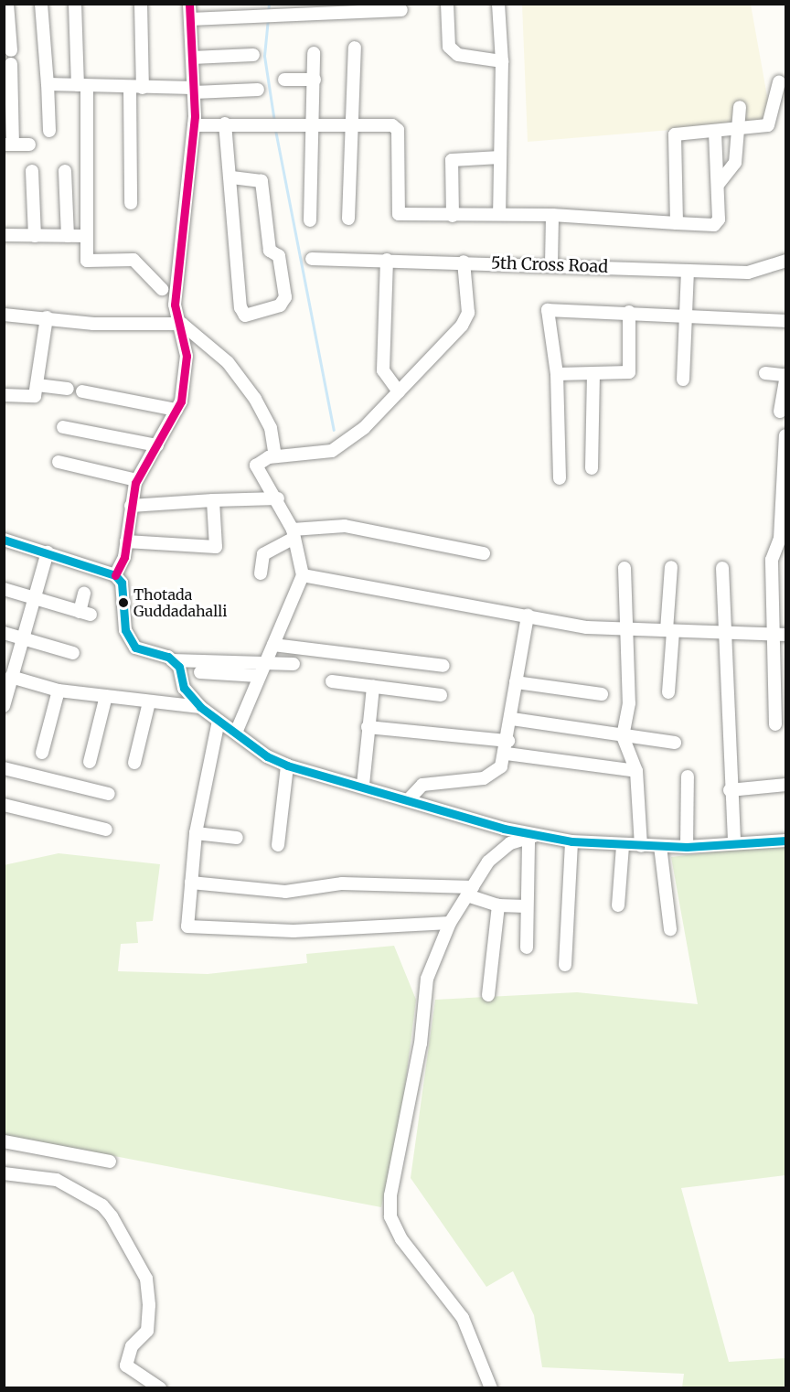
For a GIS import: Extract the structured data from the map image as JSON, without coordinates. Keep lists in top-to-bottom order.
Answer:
{
  "streets": {
    "street": ["5th Cross Road"]
  },
  "places": ["Thotada Guddadahalli"]
}
